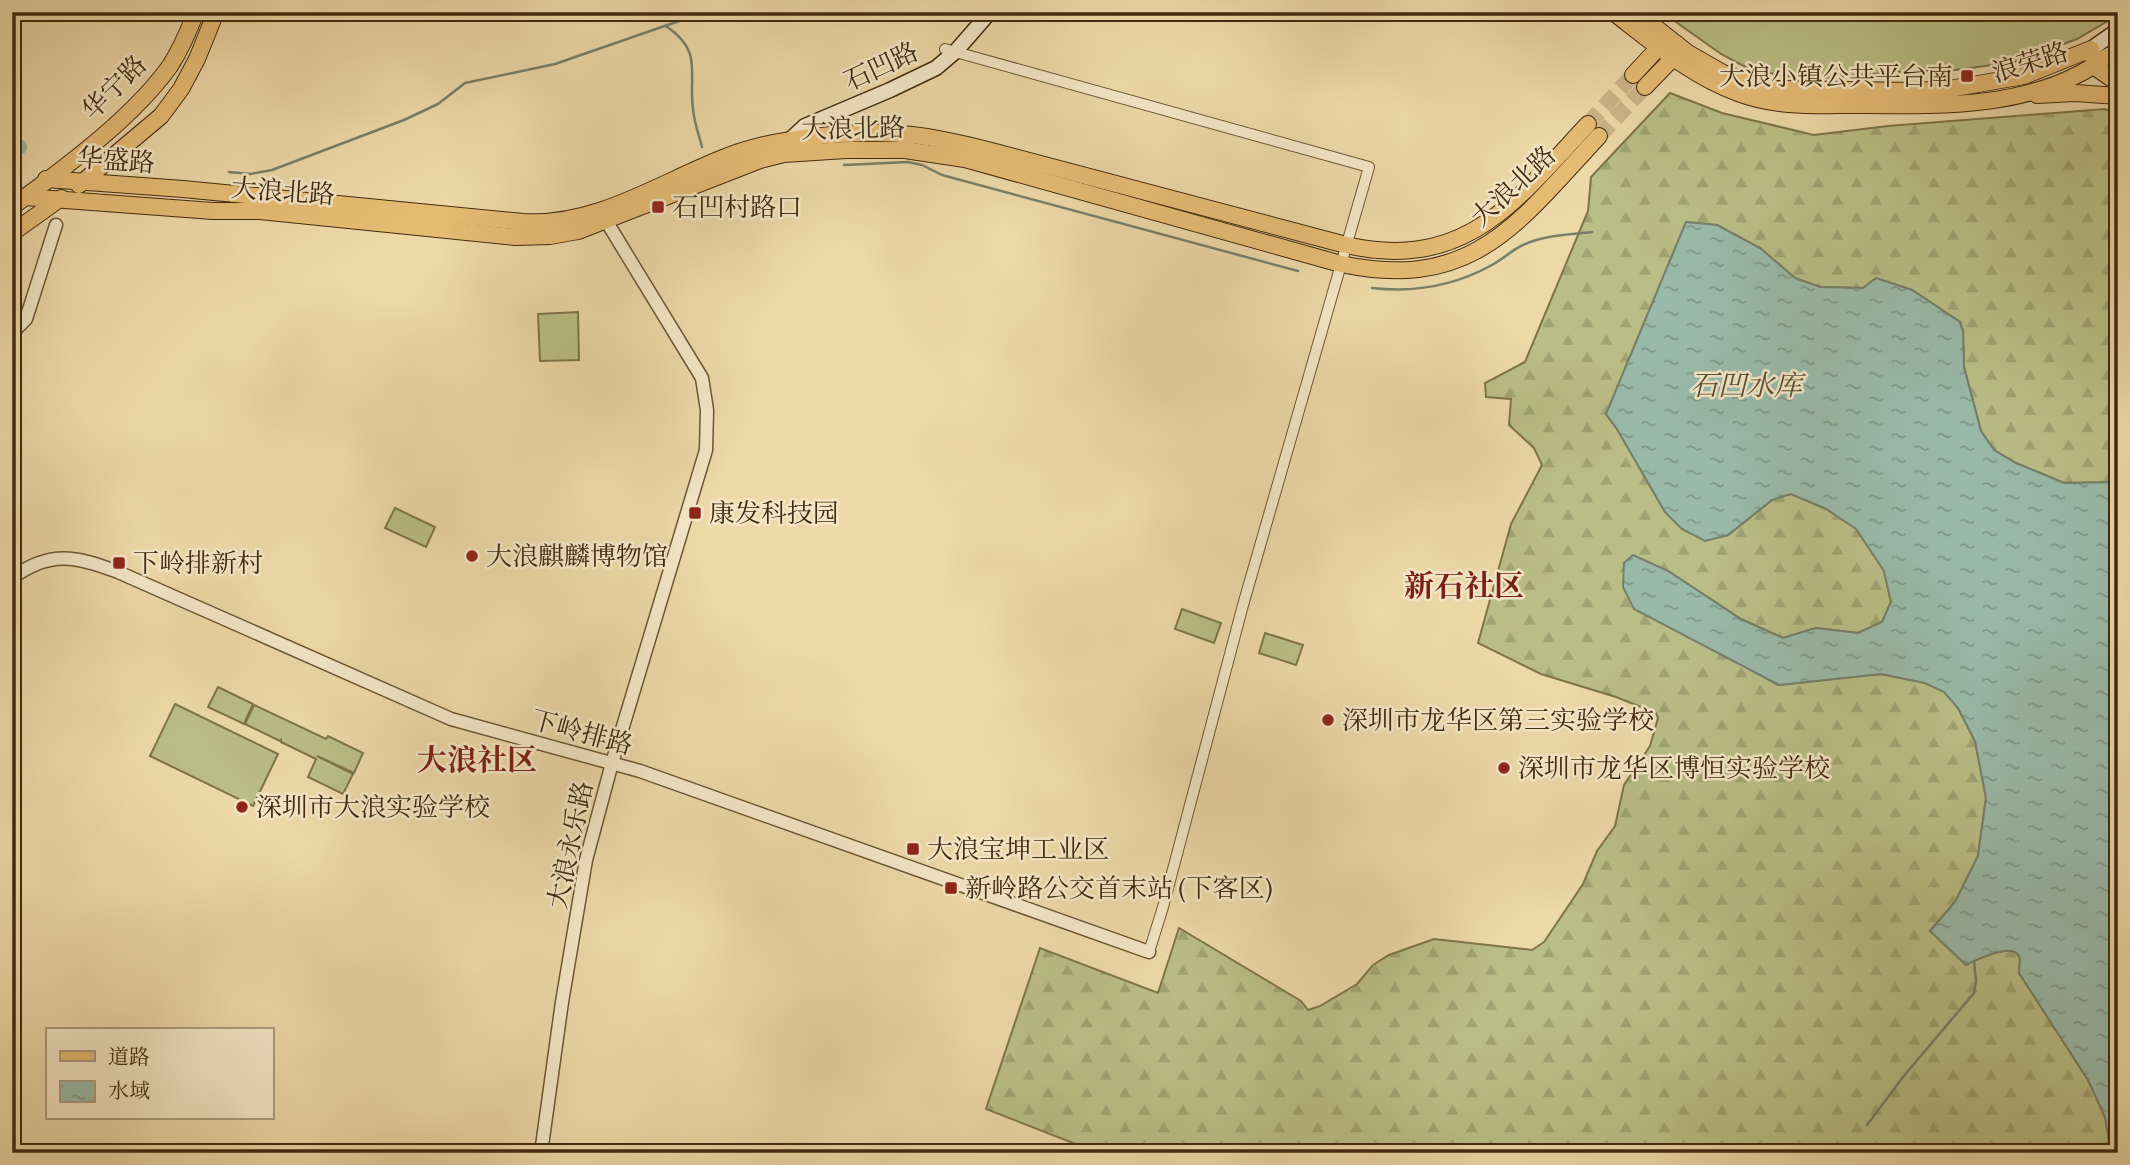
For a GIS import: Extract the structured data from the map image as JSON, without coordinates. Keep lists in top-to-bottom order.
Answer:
{
  "streets": {
    "main road": [
      "浪荣路",
      "石凹路",
      "华宁路",
      "大浪北路",
      "华盛路"
    ],
    "street": ["下岭排路", "大浪永乐路"]
  },
  "crossings": [
    ["石凹路", "大浪北路"],
    ["华宁路", "华盛路"],
    ["大浪北路", "华盛路"],
    ["大浪北路", "大浪永乐路"],
    ["下岭排路", "大浪永乐路"]
  ],
  "districts": ["新石社区", "大浪社区"],
  "water": ["石凹水库"],
  "places": {
    "transit": [
      "大浪小镇公共平台南",
      "石凹村路口",
      "康发科技园",
      "下岭排新村",
      "大浪宝坤工业区",
      "新岭路公交首末站 (下客区)"
    ],
    "other": [
      "大浪麒麟博物馆",
      "深圳市龙华区第三实验学校",
      "深圳市龙华区博恒实验学校",
      "深圳市大浪实验学校"
    ]
  },
  "legend": ["道路", "水域"]
}
